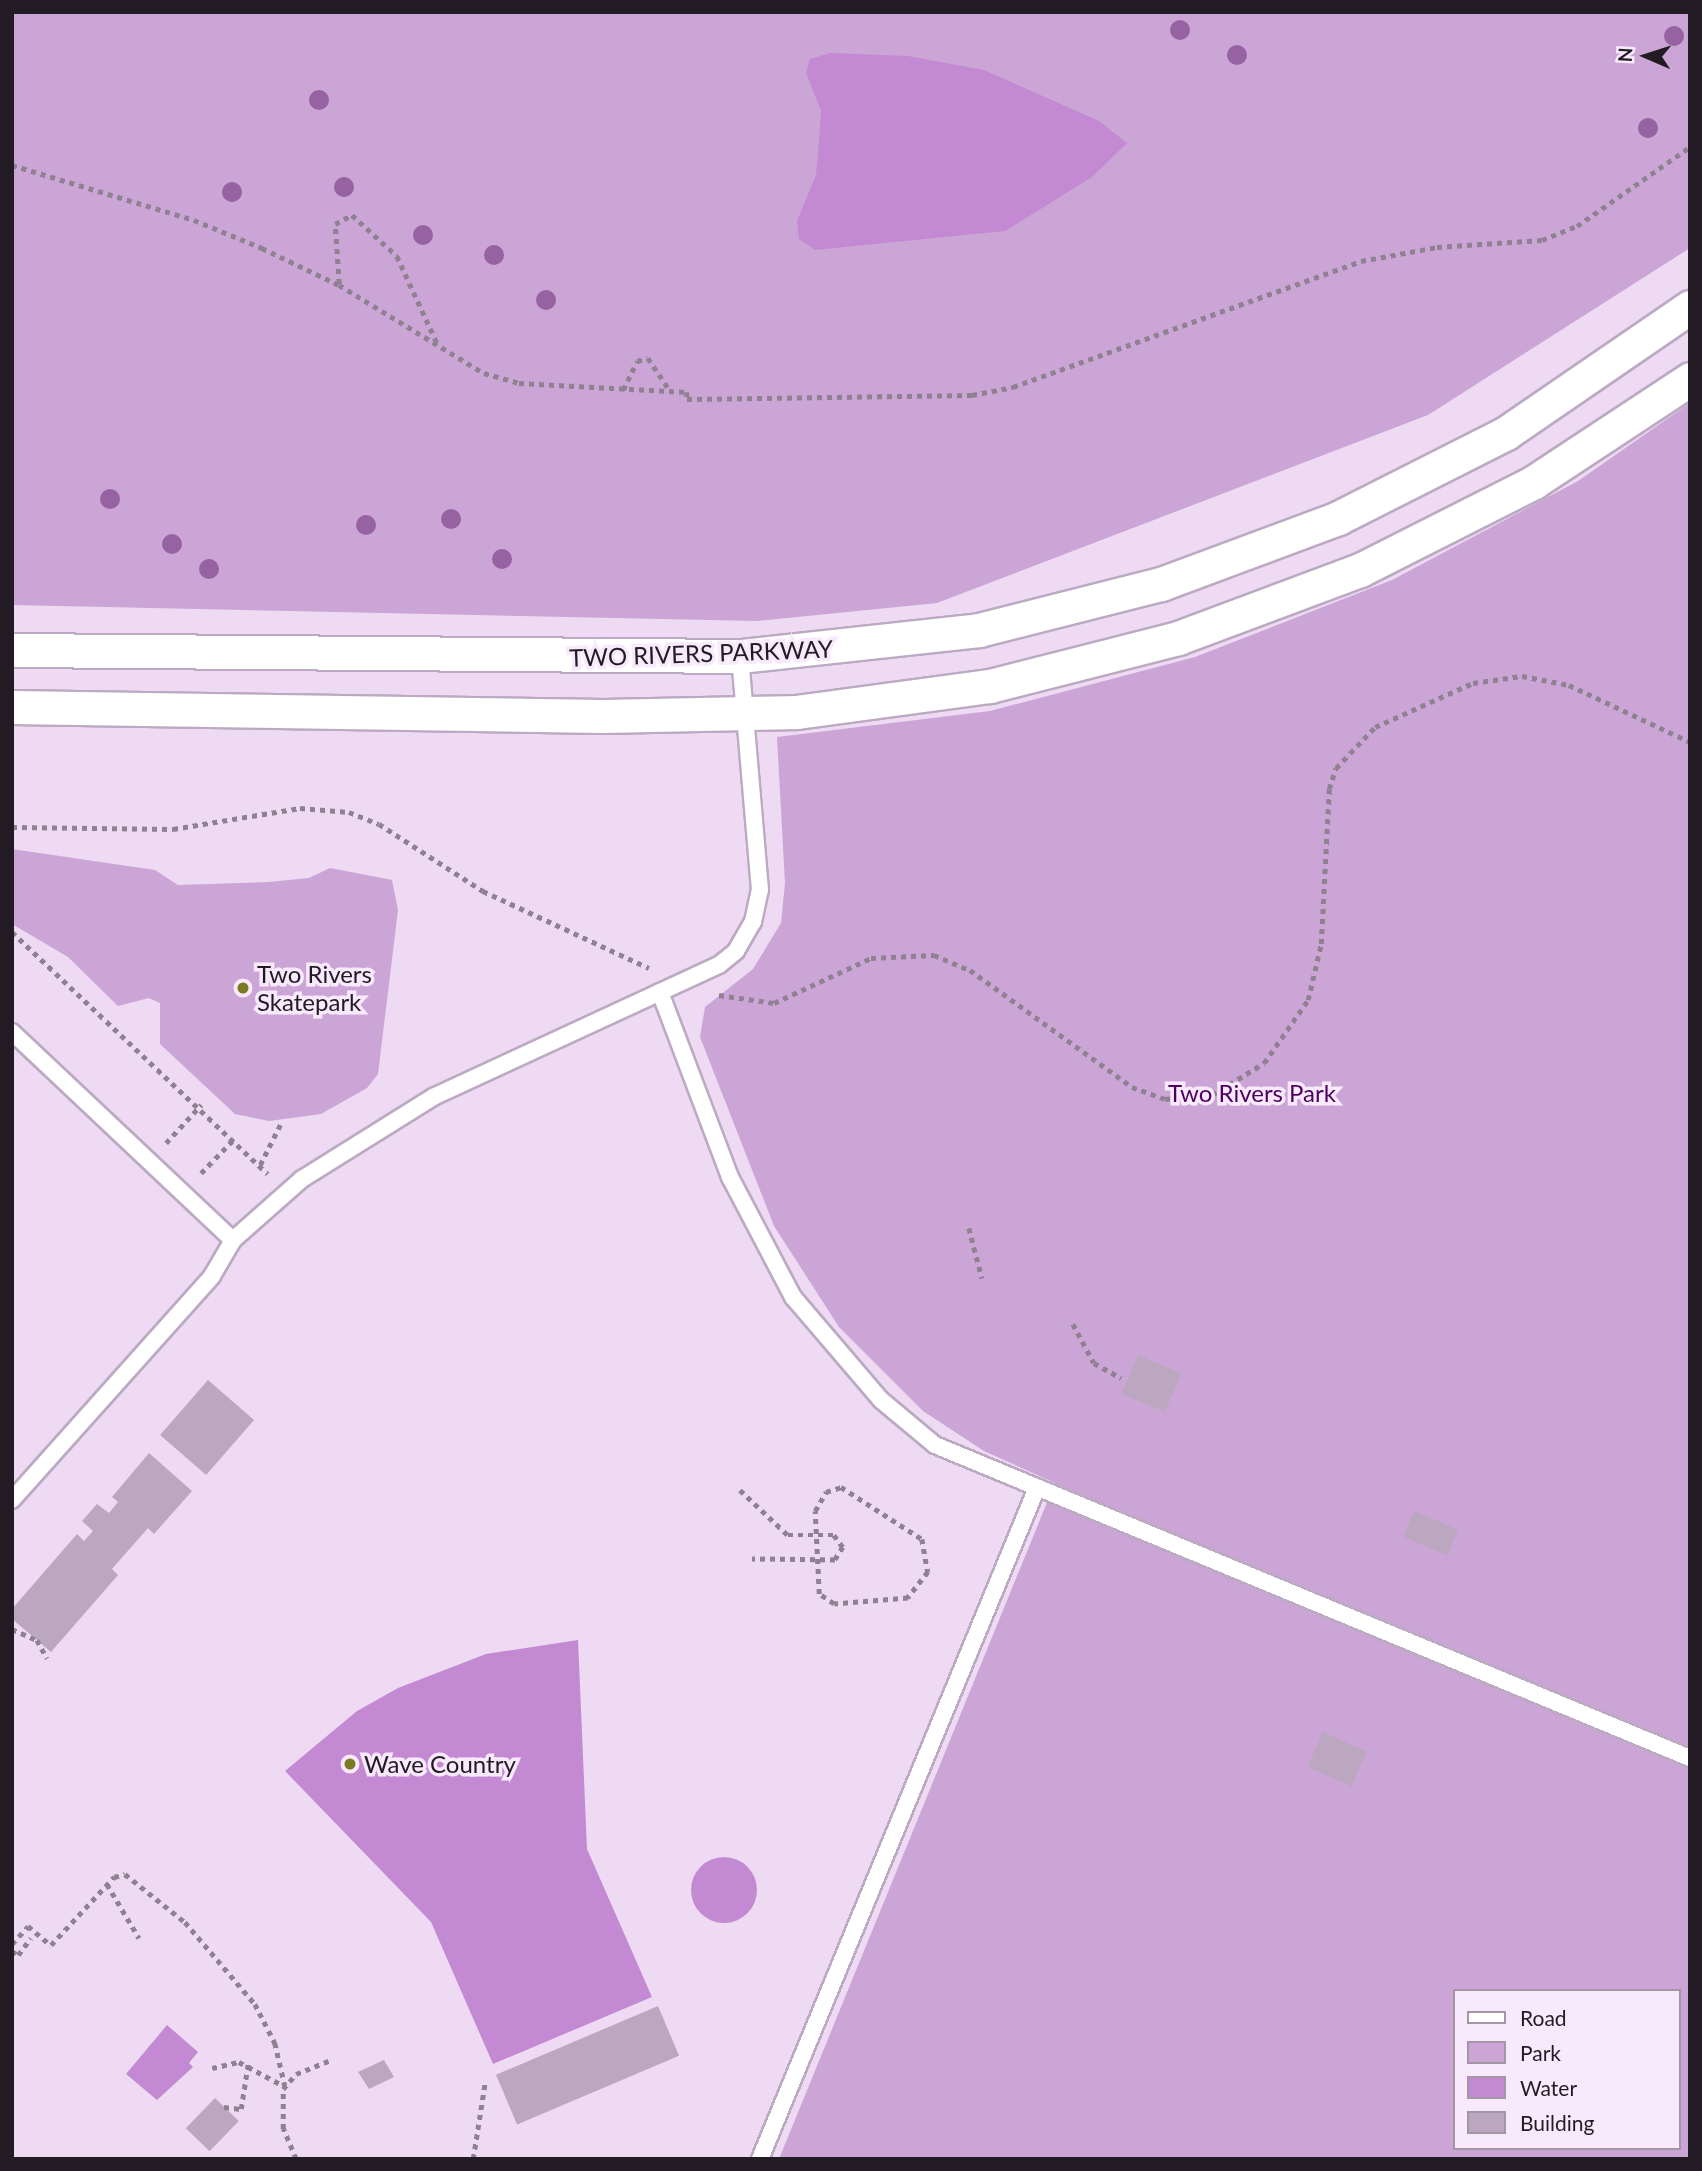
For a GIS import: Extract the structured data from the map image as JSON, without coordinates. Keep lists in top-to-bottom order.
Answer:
{
  "streets": {
    "street": ["TWO RIVERS PARKWAY"]
  },
  "parks": ["Two Rivers Park"],
  "places": ["Two Rivers Skatepark", "Wave Country"],
  "legend": [
    "Road",
    "Park",
    "Water",
    "Building"
  ],
  "north": "left"
}
